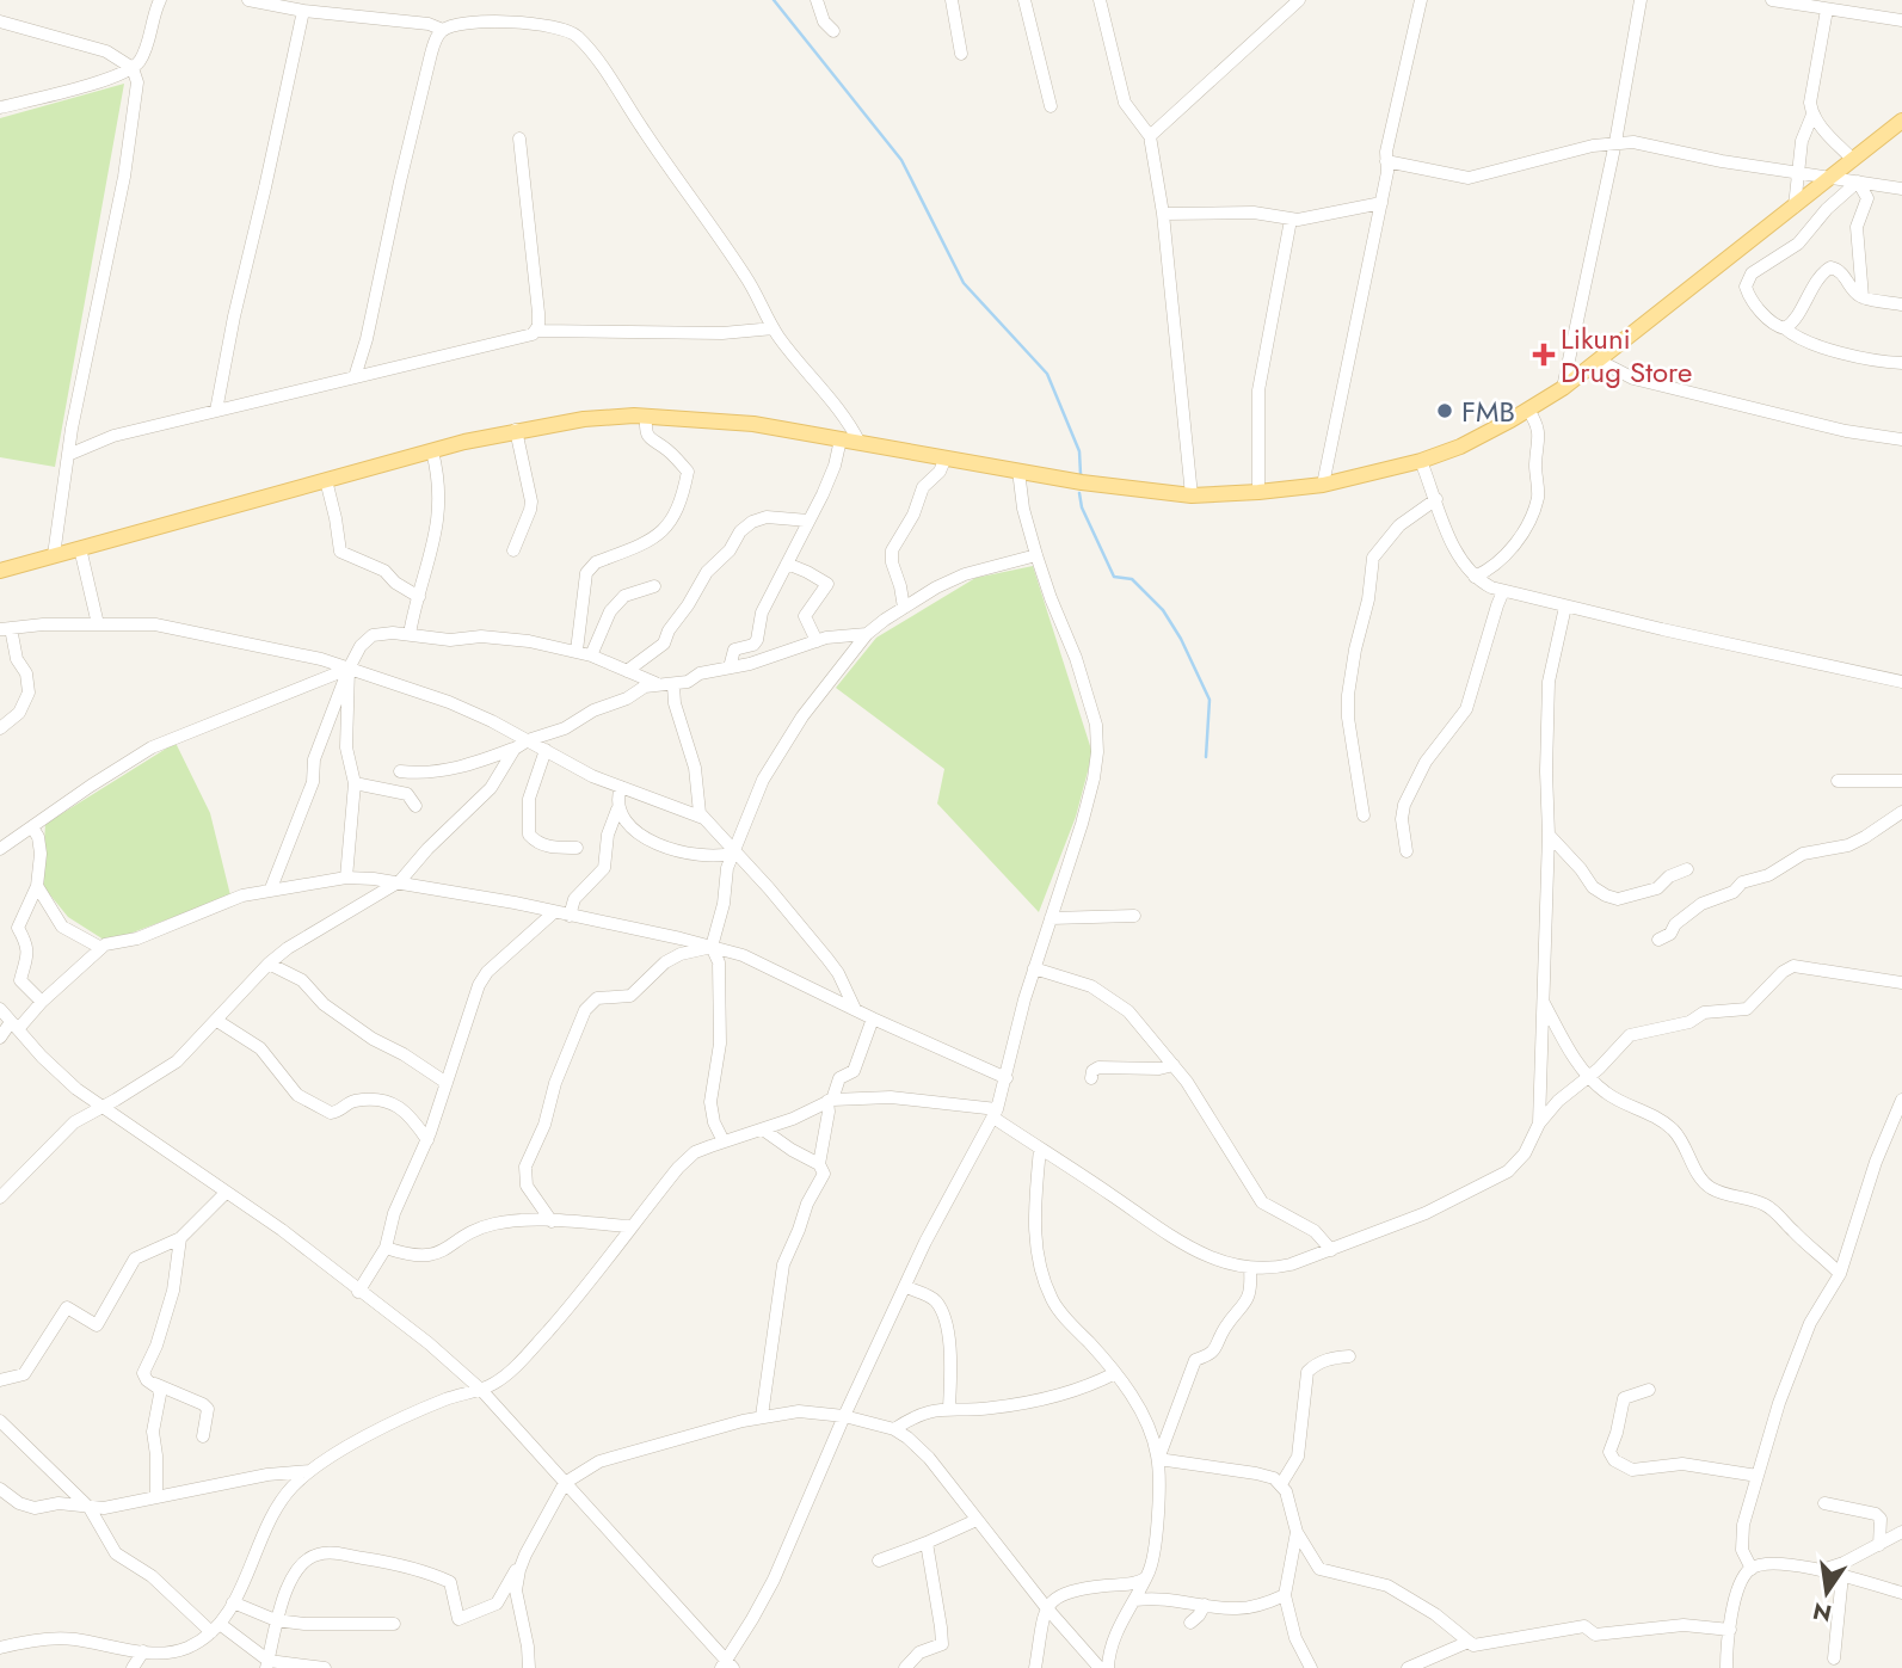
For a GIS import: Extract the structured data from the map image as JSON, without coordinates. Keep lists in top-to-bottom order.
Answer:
{
  "places": {
    "health": ["Likuni Drug Store"],
    "other": ["FMB"]
  },
  "north": "bottom"
}
